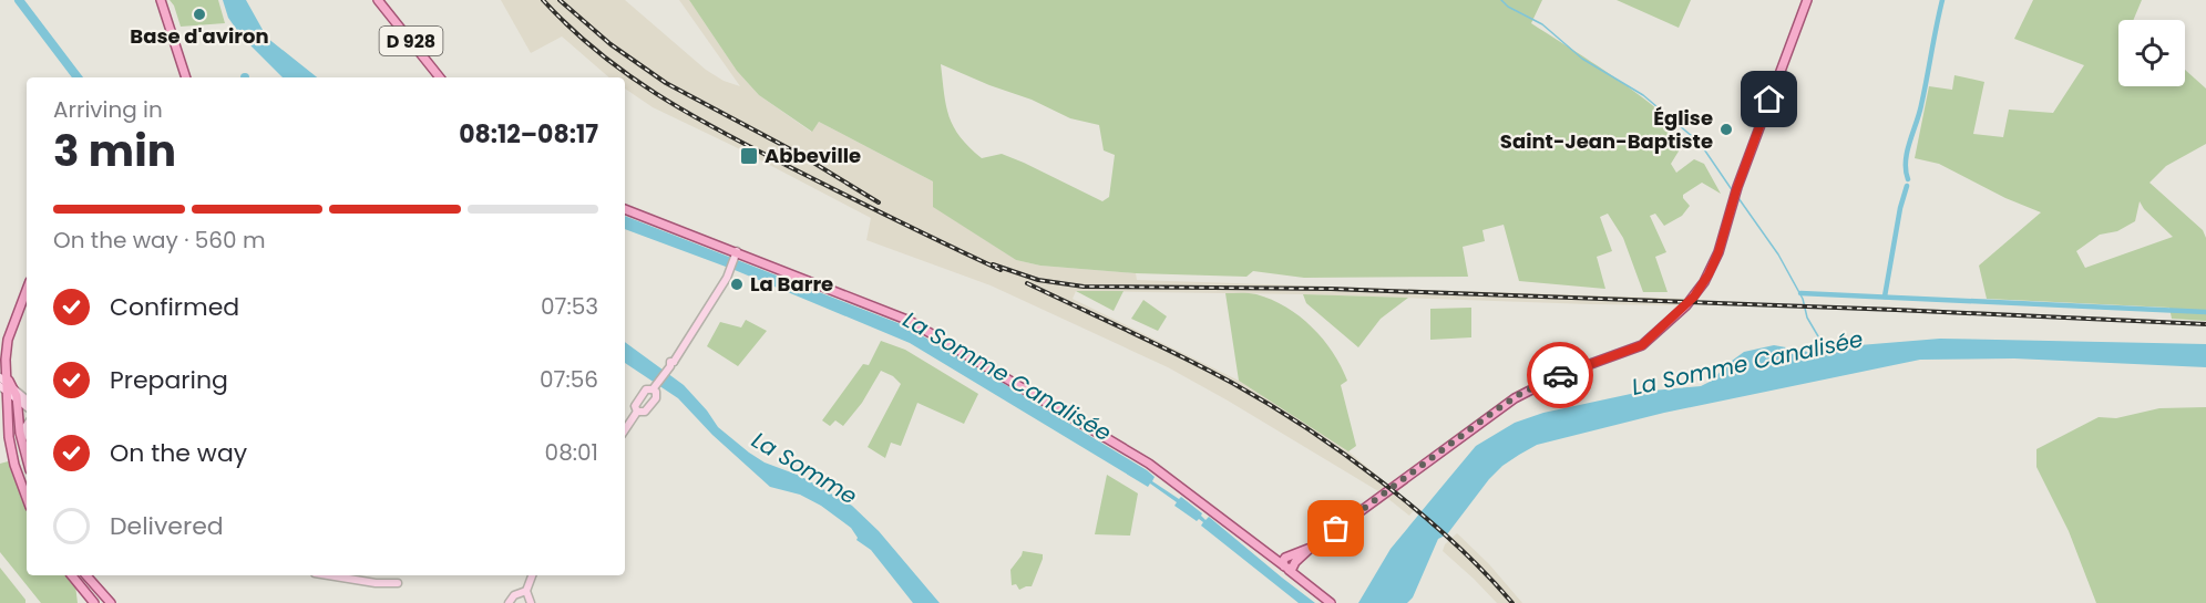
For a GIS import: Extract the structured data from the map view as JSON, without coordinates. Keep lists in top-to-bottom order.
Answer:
{
  "streets": {
    "main road": ["D 928"]
  },
  "water": ["La Somme Canalisée", "La Somme"],
  "places": {
    "other": ["Base d'aviron", "Église Saint-Jean-Baptiste", "La Barre"],
    "transit": ["Abbeville"]
  },
  "page": {
    "heading": ["3 min", "Arriving in", "08:12–08:17"],
    "bar": "On the way · 560 m",
    "list": [
      ["Confirmed", "07:53"],
      ["Preparing", "07:56"],
      ["On the way", "08:01"],
      "Delivered"
    ]
  }
}
